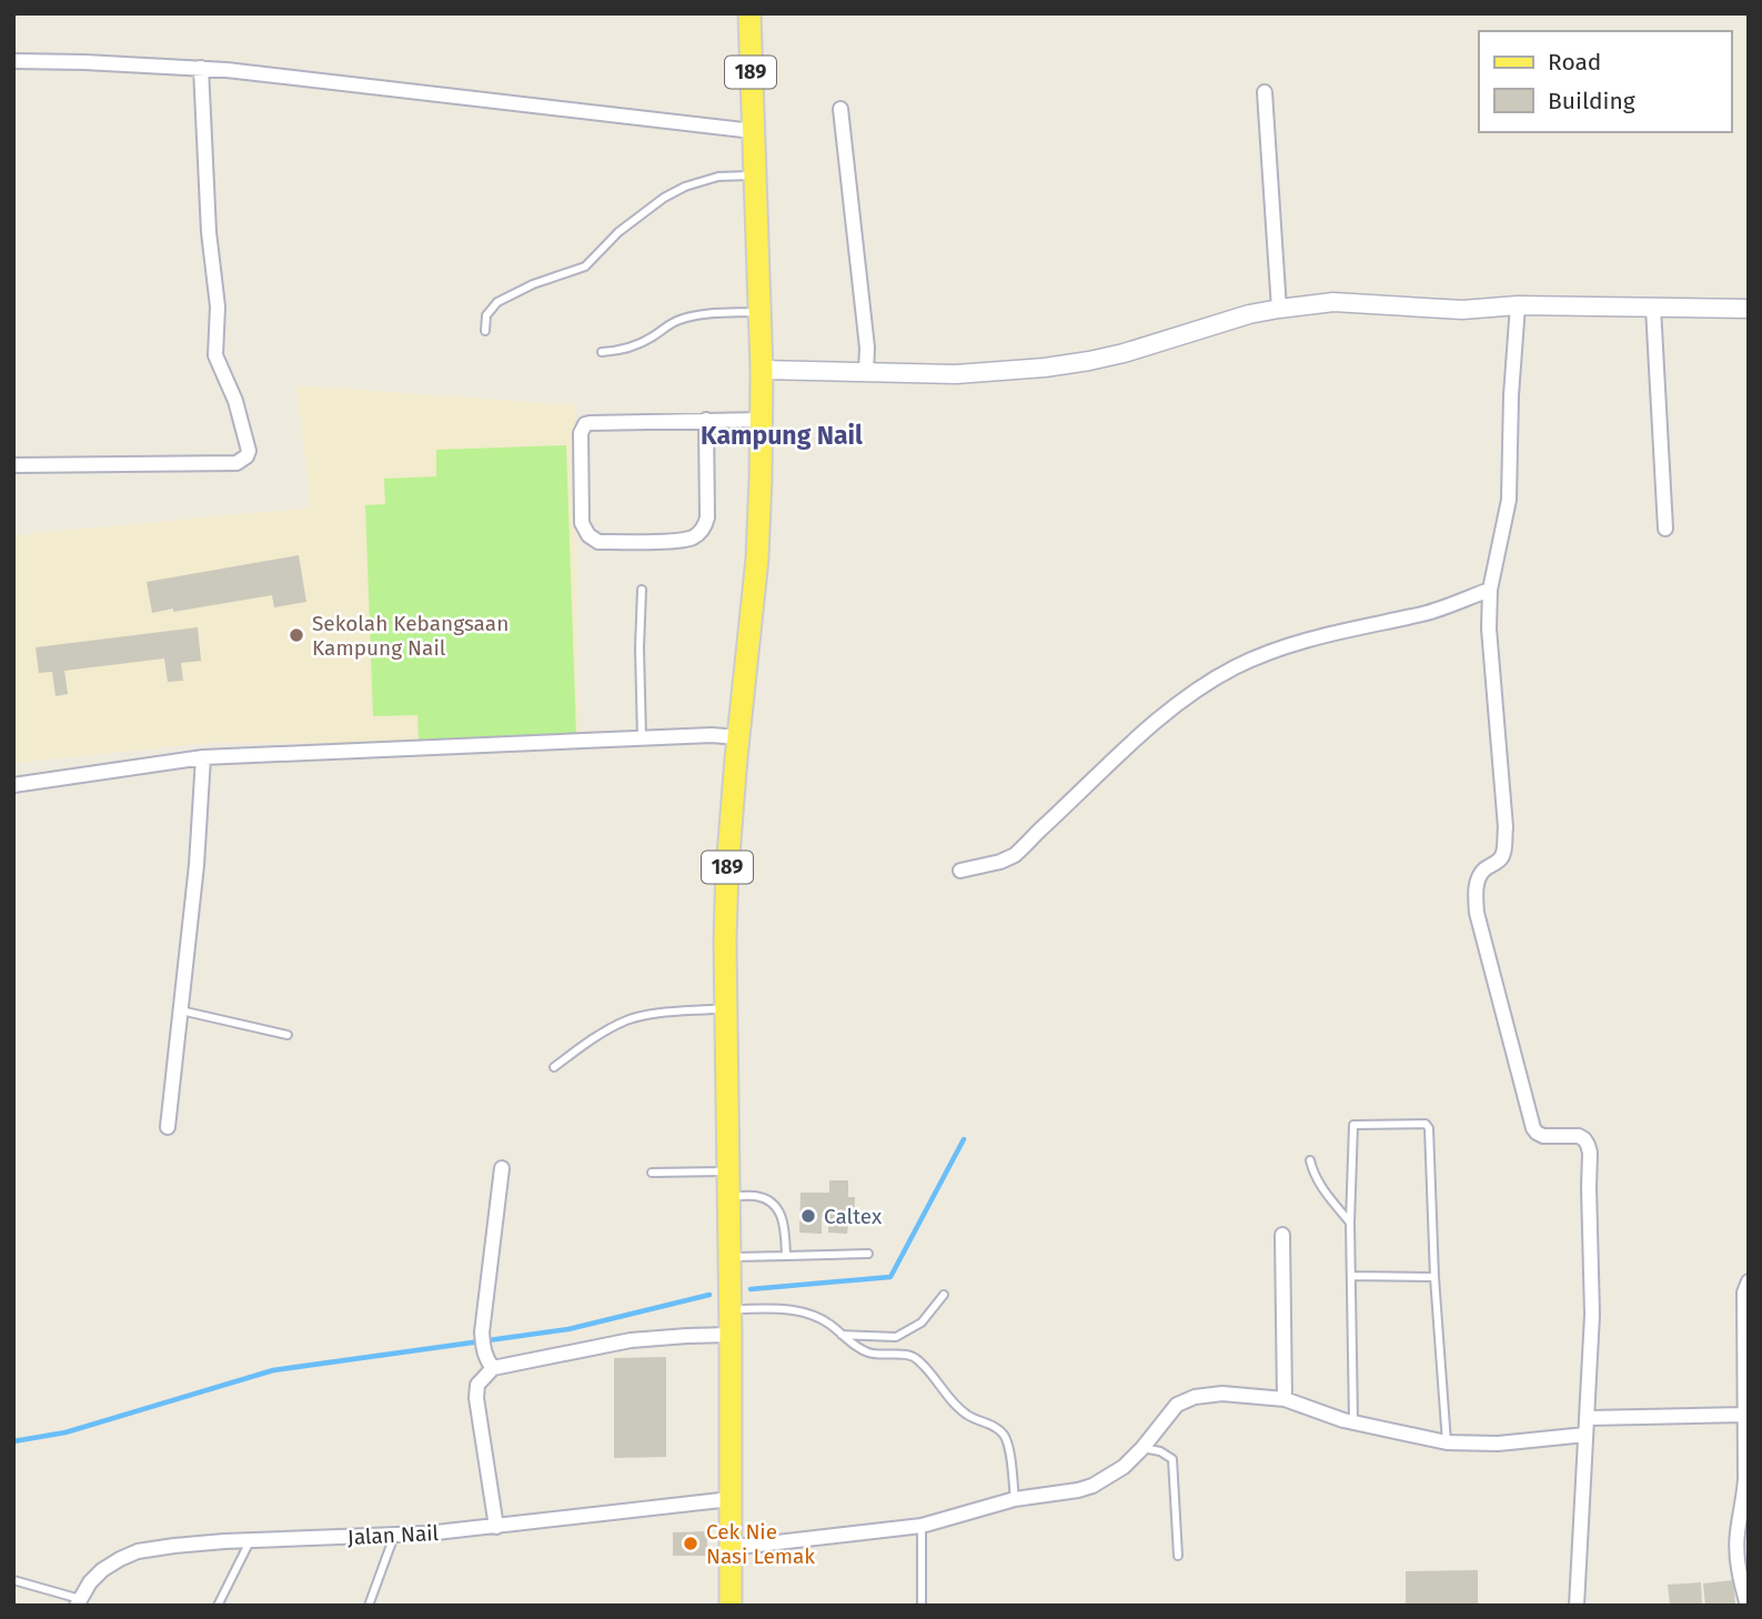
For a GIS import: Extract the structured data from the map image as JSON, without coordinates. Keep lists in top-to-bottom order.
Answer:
{
  "streets": {
    "main road": ["189"],
    "street": ["Jalan Nail"]
  },
  "crossings": [
    ["189", "Jalan Nail"]
  ],
  "districts": ["Kampung Nail"],
  "places": ["Sekolah Kebangsaan Kampung Nail", "Caltex", "Cek Nie Nasi Lemak"],
  "legend": ["Road", "Building"]
}
